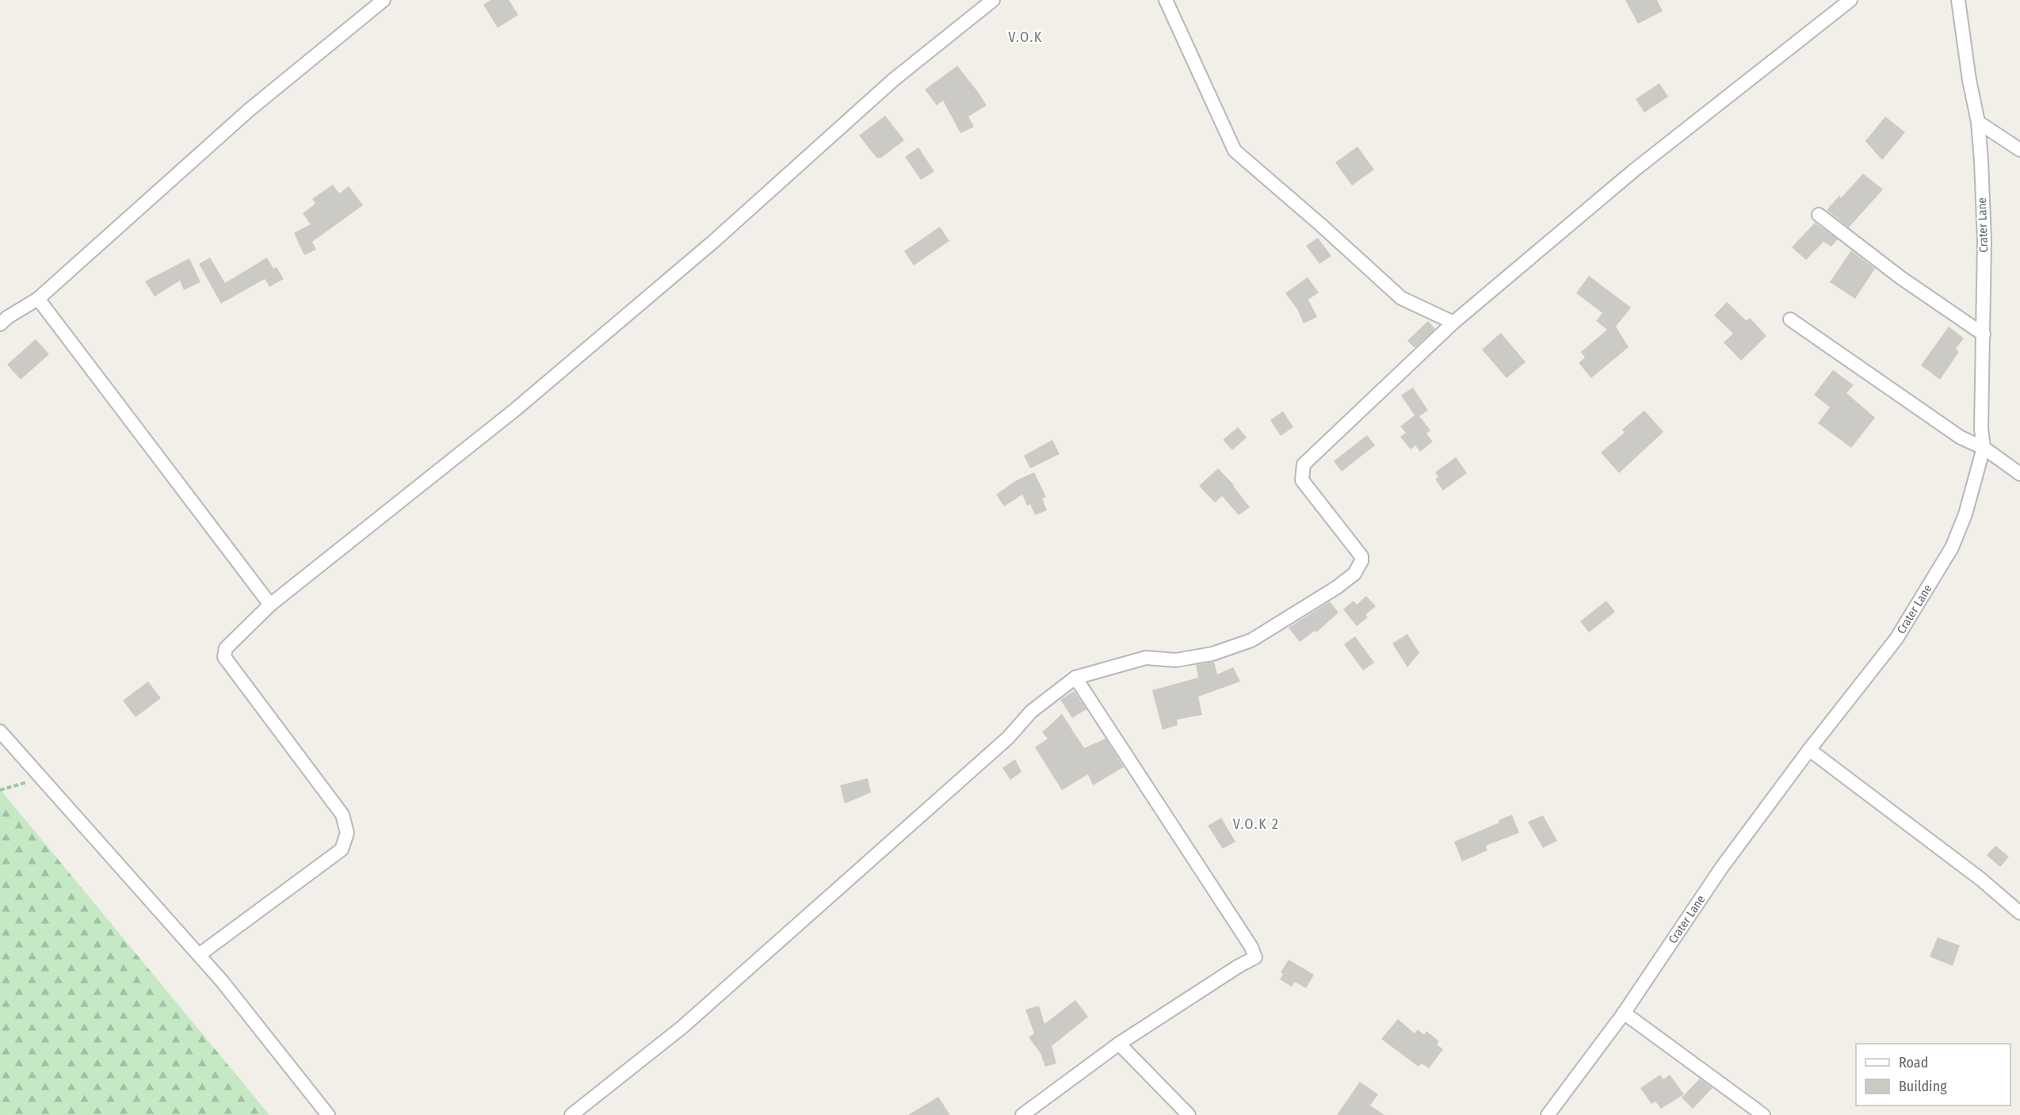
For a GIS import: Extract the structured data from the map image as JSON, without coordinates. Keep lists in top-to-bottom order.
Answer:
{
  "streets": {
    "street": ["Crater Lane"]
  },
  "districts": ["V.O.K", "V.O.K 2"],
  "legend": ["Road", "Building"]
}
